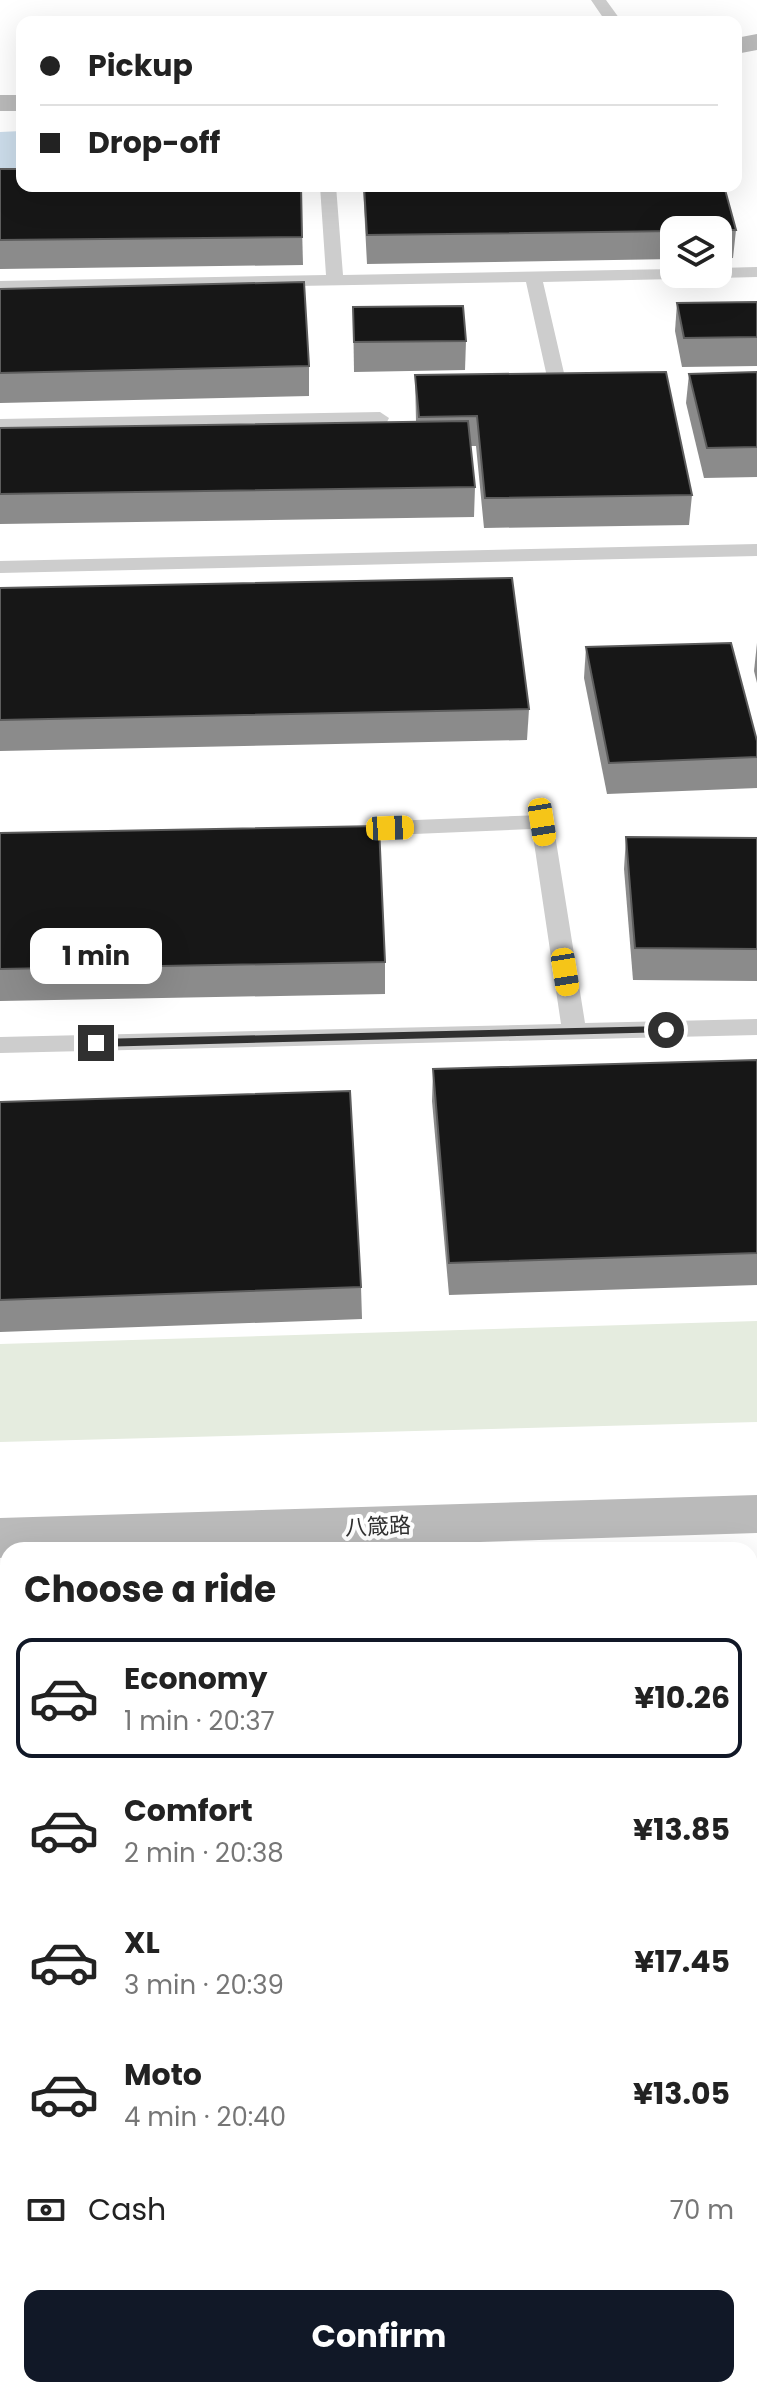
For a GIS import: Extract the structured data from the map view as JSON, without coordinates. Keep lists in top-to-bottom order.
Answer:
{
  "streets": {
    "street": ["八箴路"]
  },
  "page": {
    "banner": ["Pickup", "Drop-off"],
    "bubble": "1 min",
    "heading": "Choose a ride",
    "list": [
      {
        "name": "Economy",
        "note": "1 min · 20:37",
        "value": "¥10.26"
      },
      {
        "name": "Comfort",
        "note": "2 min · 20:38",
        "value": "¥13.85"
      },
      {
        "name": "XL",
        "note": "3 min · 20:39",
        "value": "¥17.45"
      },
      {
        "name": "Moto",
        "note": "4 min · 20:40",
        "value": "¥13.05"
      }
    ],
    "pay": ["Cash", "70 m"],
    "buttons": "Confirm"
  }
}
